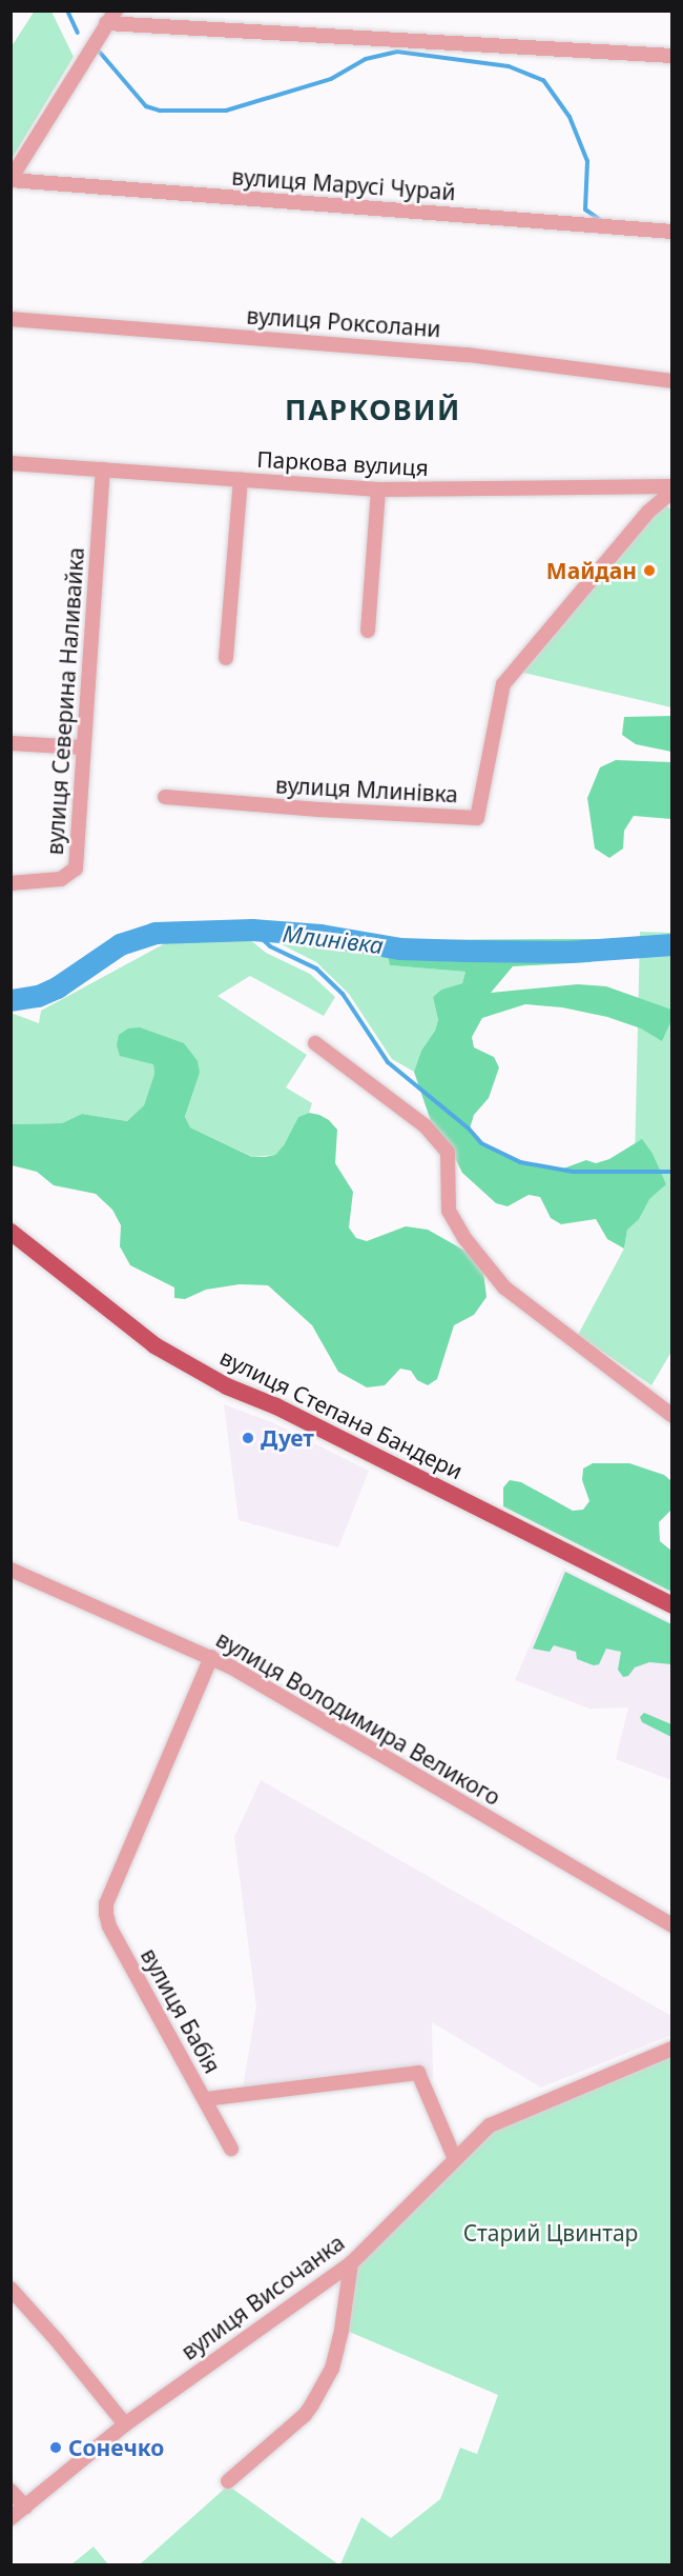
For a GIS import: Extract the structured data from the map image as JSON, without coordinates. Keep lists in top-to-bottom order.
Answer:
{
  "streets": {
    "main road": ["вулиця Степана Бандери"],
    "street": [
      "вулиця Марусі Чурай",
      "вулиця Роксолани",
      "Паркова вулиця",
      "вулиця Северина Наливайка",
      "вулиця Млинівка",
      "вулиця Володимира Великого",
      "вулиця Бабія",
      "вулиця Височанка"
    ]
  },
  "crossings": [
    ["Паркова вулиця", "вулиця Северина Наливайка"],
    ["вулиця Володимира Великого", "вулиця Бабія"],
    ["вулиця Бабія", "вулиця Височанка"]
  ],
  "districts": ["ПАРКОВИЙ"],
  "water": ["Млинівка"],
  "parks": ["Старий Цвинтар"],
  "places": ["Майдан", "Дует", "Сонечко"]
}
